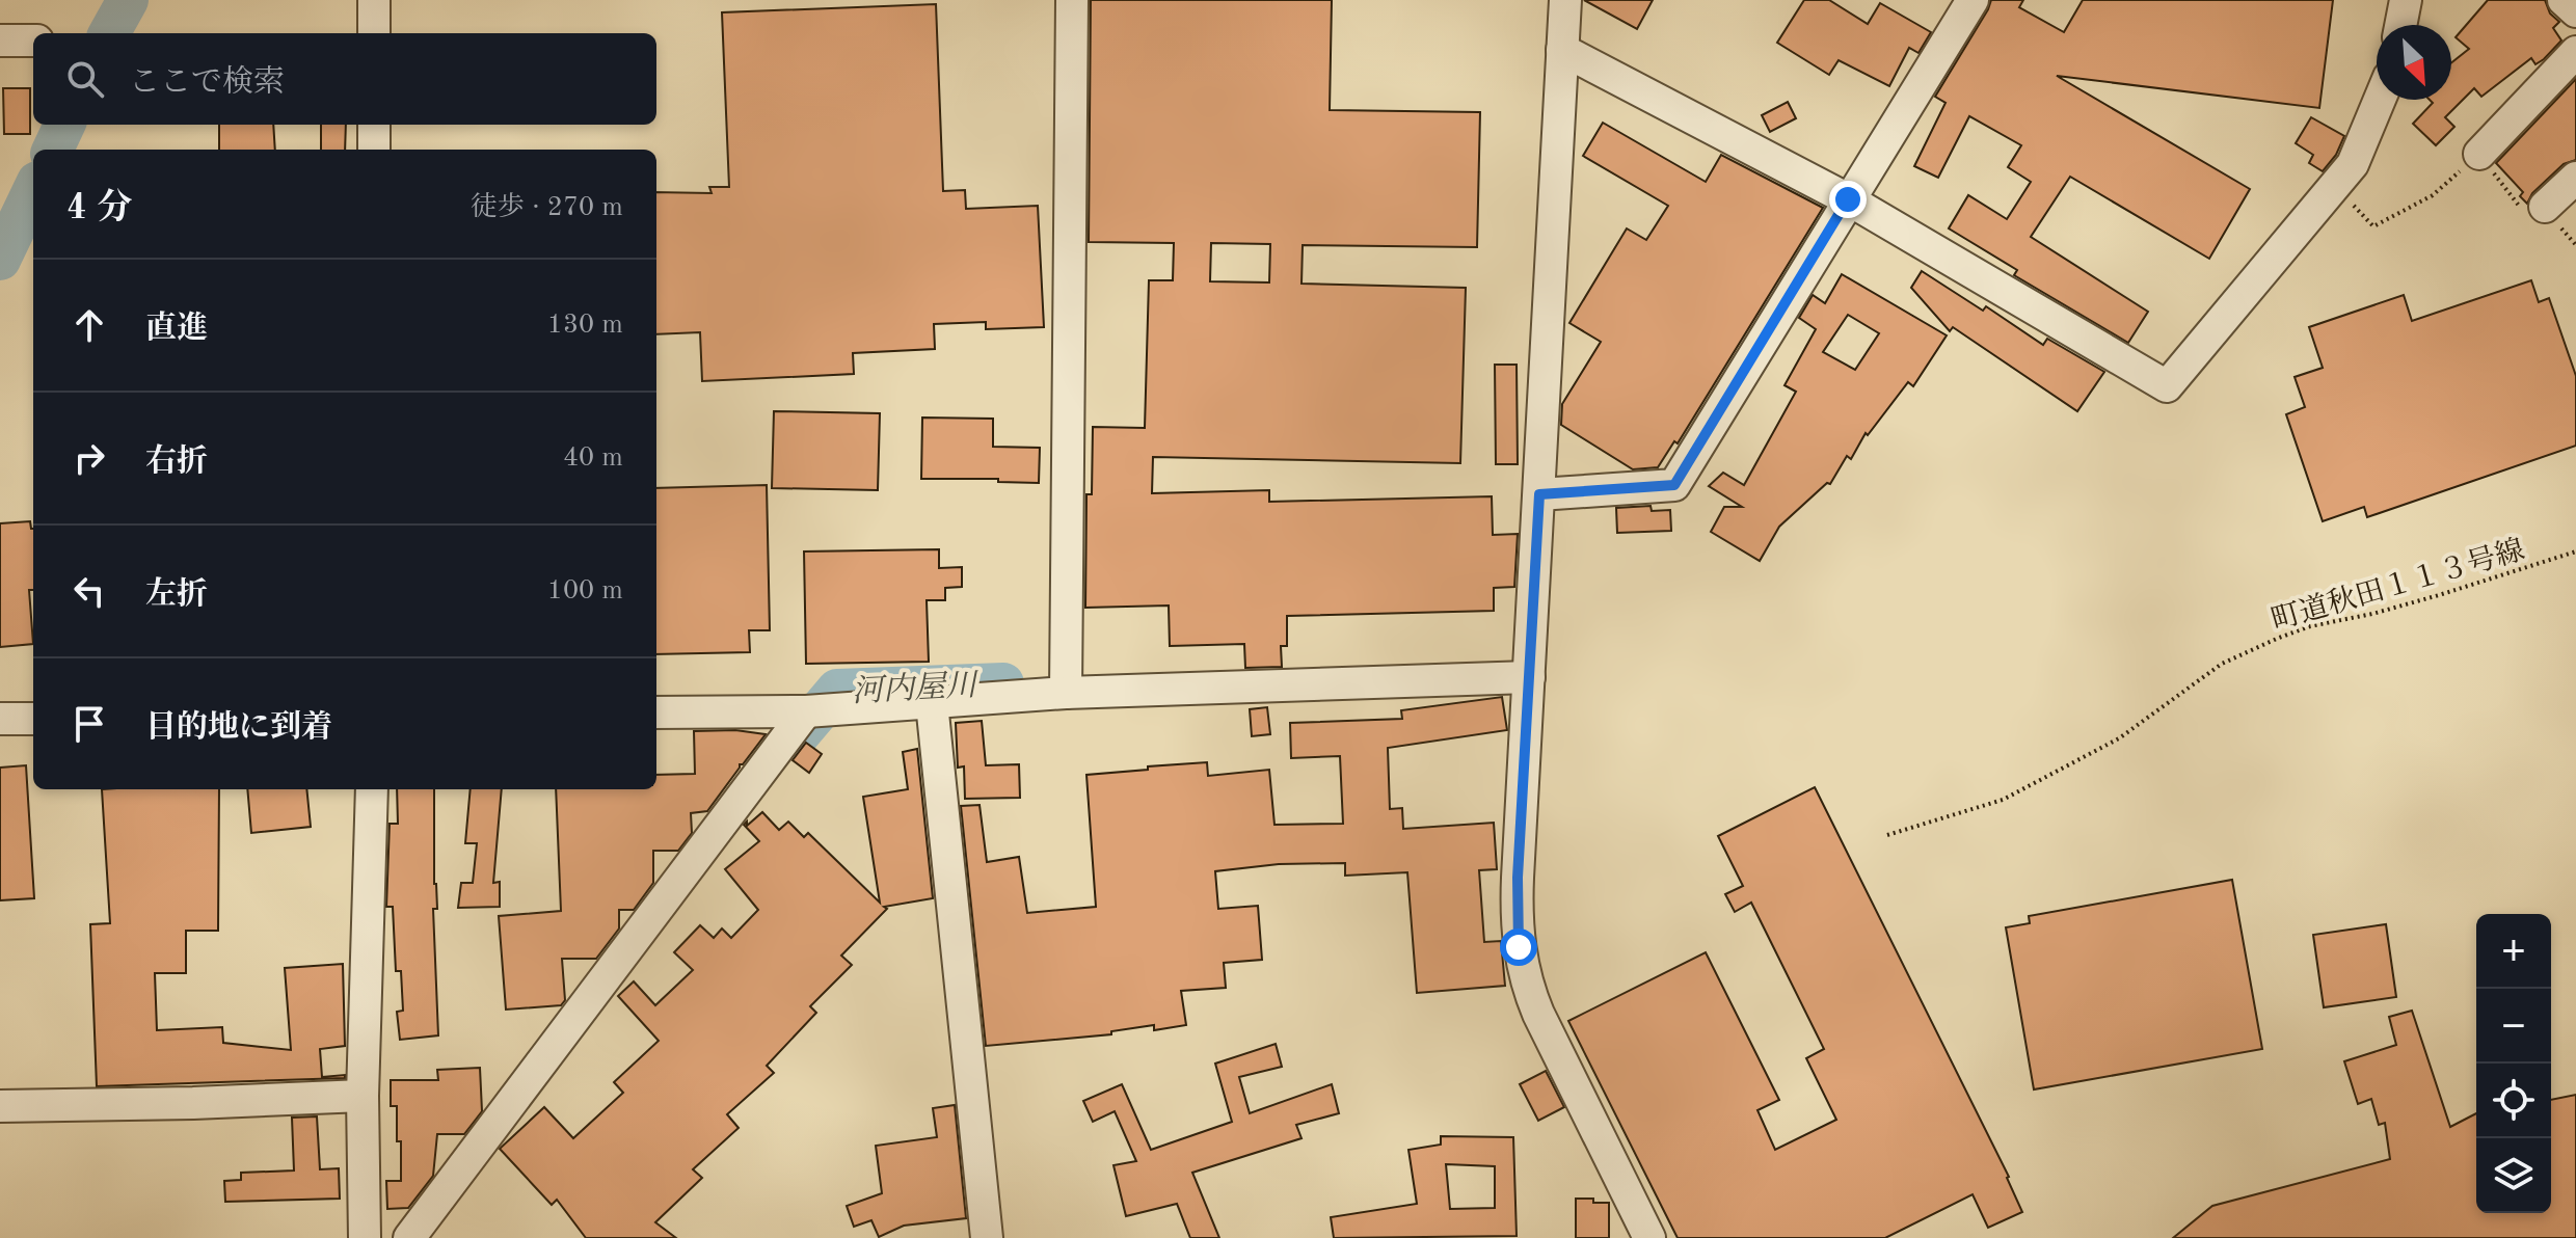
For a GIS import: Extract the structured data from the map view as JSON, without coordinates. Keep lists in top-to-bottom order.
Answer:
{
  "streets": {
    "path": ["町道秋田１１３号線"]
  },
  "water": ["河内屋川"],
  "north": "bottom right",
  "page": {
    "search": "ここで検索",
    "heading": ["4 分", "徒歩 · 270 m"],
    "list": [
      ["直進", "130 m"],
      ["右折", "40 m"],
      ["左折", "100 m"],
      "目的地に到着"
    ],
    "map_buttons": ["+", "−"]
  }
}
